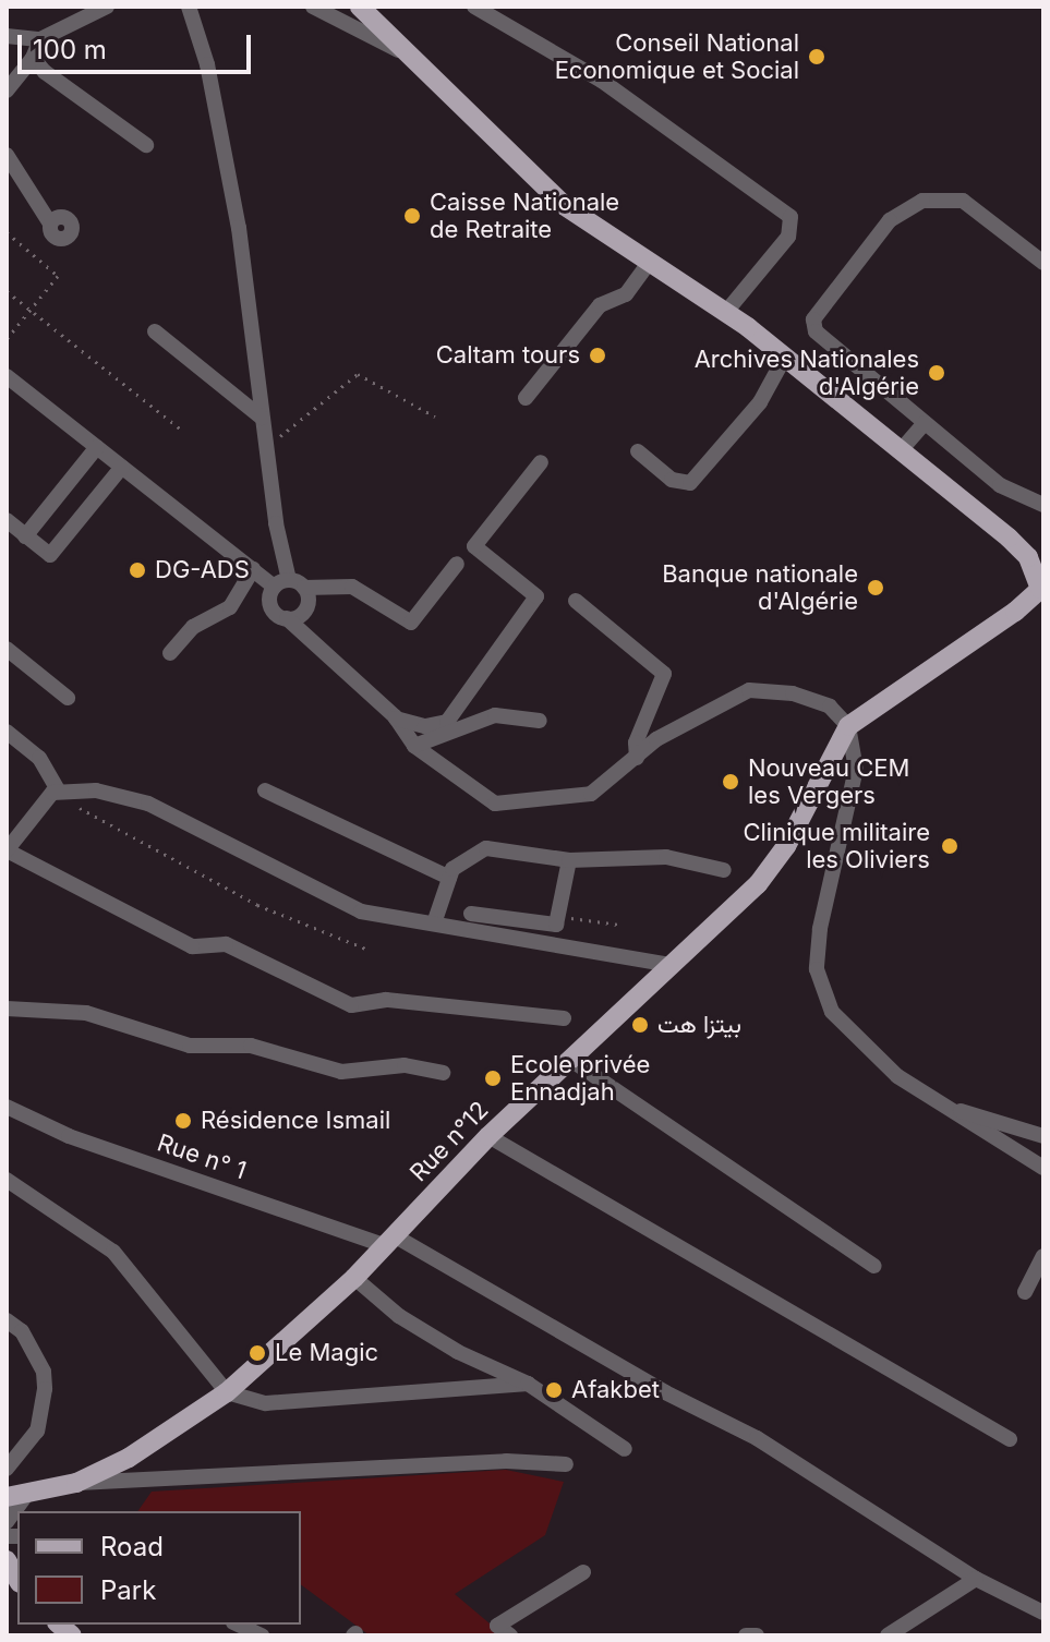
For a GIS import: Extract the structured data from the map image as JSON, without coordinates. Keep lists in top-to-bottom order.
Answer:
{
  "streets": {
    "main road": ["Rue n°12"],
    "street": ["Rue n° 1"]
  },
  "crossings": [
    ["Rue n°12", "Rue n° 1"]
  ],
  "places": [
    "Conseil National Economique et Social",
    "Caisse Nationale de Retraite",
    "Caltam tours",
    "Archives Nationales d'Algérie",
    "DG-ADS",
    "Banque nationale d'Algérie",
    "Nouveau CEM les Vergers",
    "Clinique militaire les Oliviers",
    "بيتزا هت",
    "Ecole privée Ennadjah",
    "Résidence Ismail",
    "Le Magic",
    "Afakbet"
  ],
  "legend": ["Road", "Park"],
  "scale_bar": "100 m"
}
